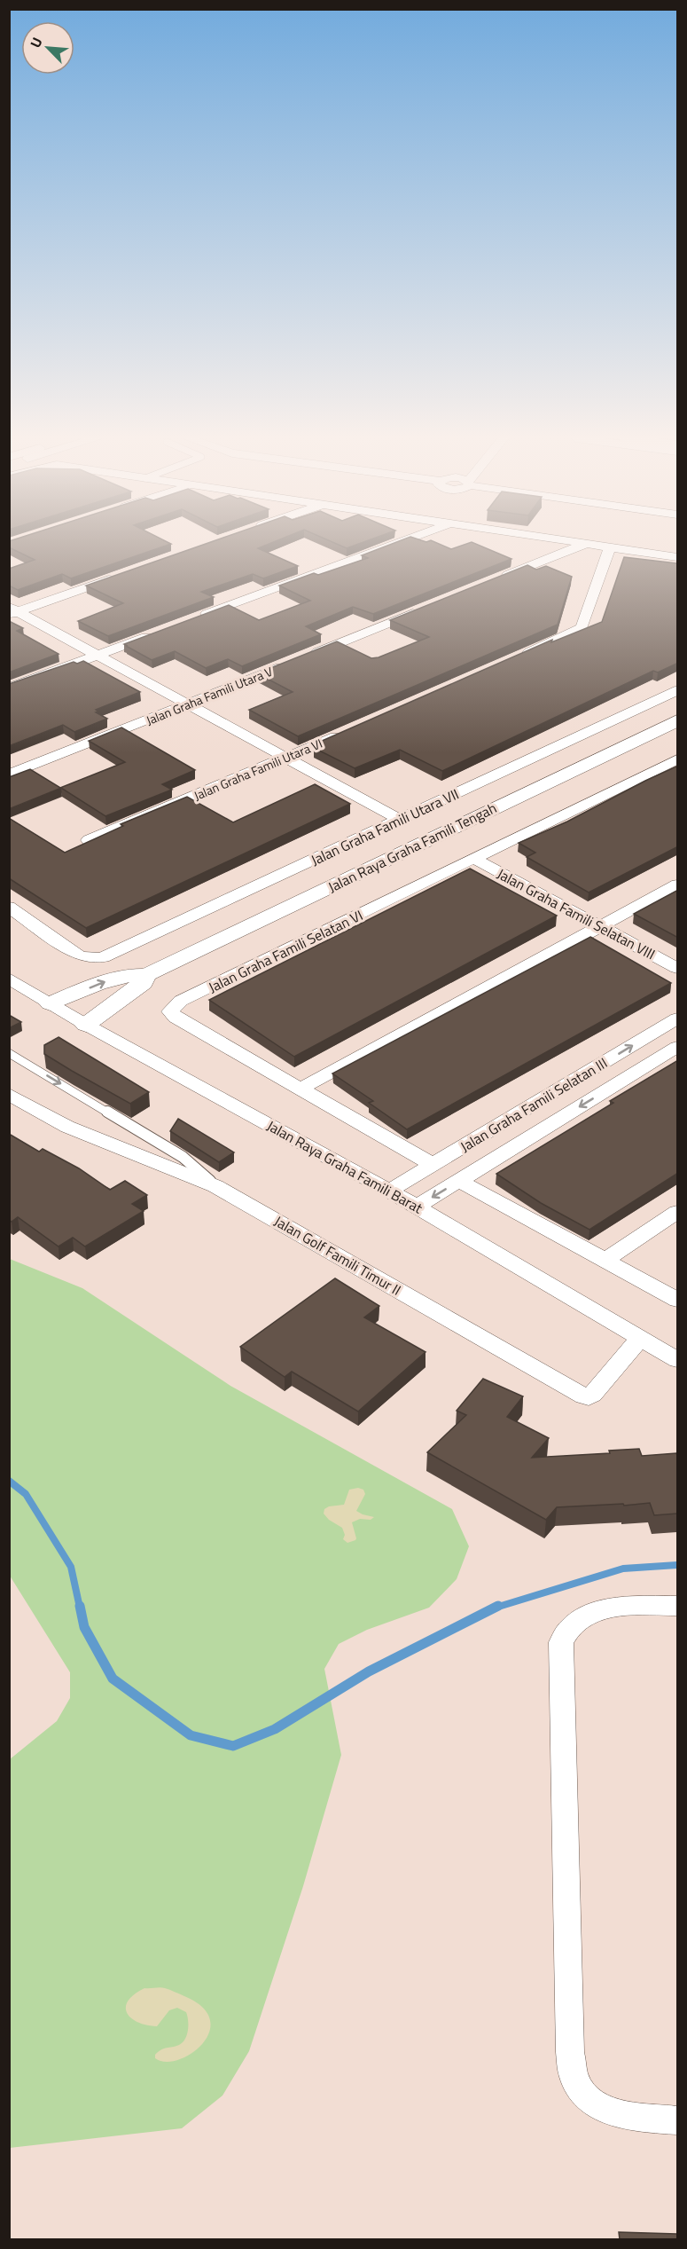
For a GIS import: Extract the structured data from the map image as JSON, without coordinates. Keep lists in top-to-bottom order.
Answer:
{
  "streets": {
    "street": [
      "Jalan Graha Famili Utara V",
      "Jalan Graha Famili Utara VI",
      "Jalan Graha Famili Utara VII",
      "Jalan Raya Graha Famili Tengah",
      "Jalan Graha Famili Selatan VIII",
      "Jalan Graha Famili Selatan VI",
      "Jalan Graha Famili Selatan III",
      "Jalan Raya Graha Famili Barat",
      "Jalan Golf Famili Timur II"
    ]
  },
  "crossings": [
    ["Jalan Raya Graha Famili Tengah", "Jalan Raya Graha Famili Barat"],
    ["Jalan Graha Famili Selatan VIII", "Jalan Graha Famili Selatan VI"],
    ["Jalan Graha Famili Selatan VI", "Jalan Graha Famili Selatan III"],
    ["Jalan Graha Famili Selatan III", "Jalan Raya Graha Famili Barat"],
    ["Jalan Raya Graha Famili Barat", "Jalan Golf Famili Timur II"]
  ],
  "north": "top left"
}
